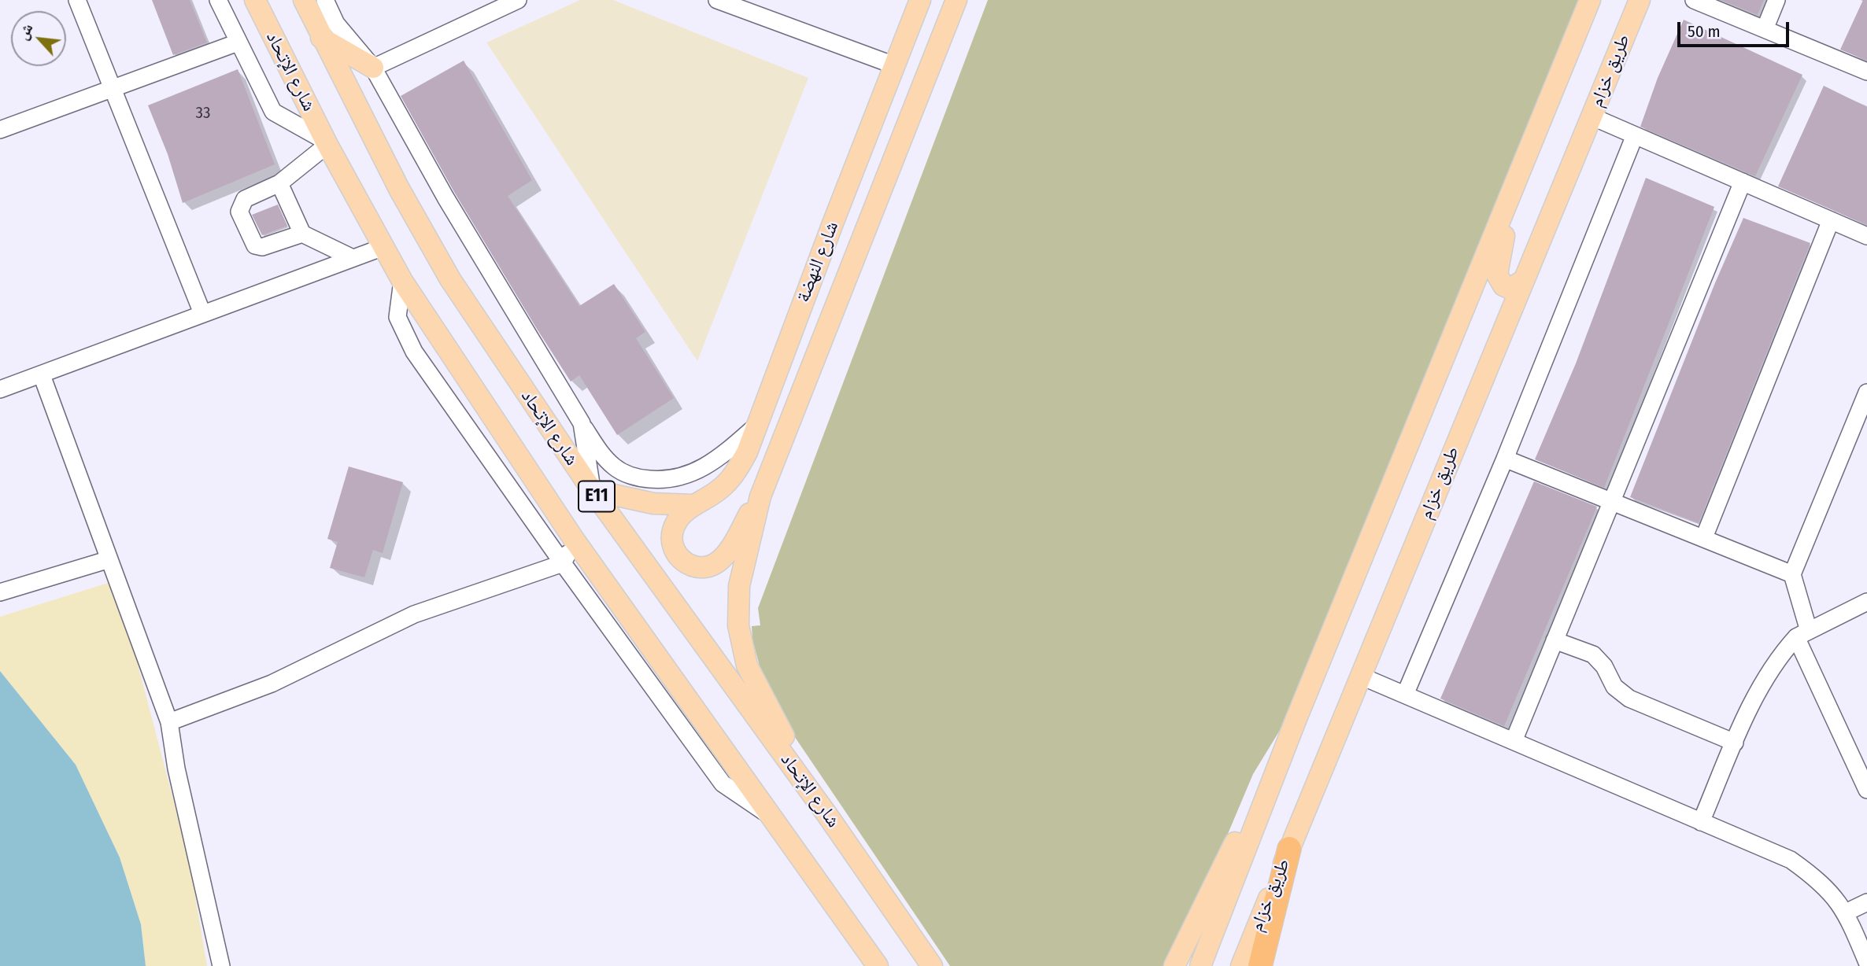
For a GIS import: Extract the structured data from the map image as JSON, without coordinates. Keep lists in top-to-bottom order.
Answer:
{
  "streets": {
    "main road": [
      "طريق خزام",
      "شارع الإتحاد",
      "شارع النهضة",
      "E11"
    ]
  },
  "house_numbers": ["33"],
  "scale_bar": "50 m",
  "north": "top left"
}
